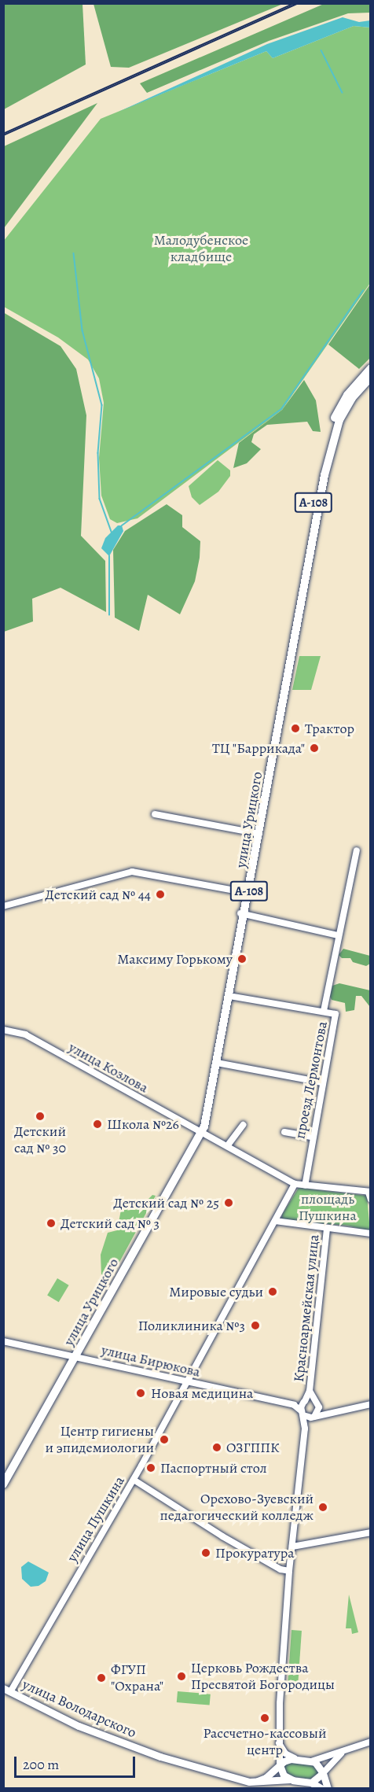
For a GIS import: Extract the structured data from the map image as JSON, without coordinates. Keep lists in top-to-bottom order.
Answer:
{
  "streets": {
    "highway": ["А-108", "улица Урицкого"],
    "main road": ["улица Володарского"],
    "street": [
      "улица Козлова",
      "проезд Лермонтова",
      "Красноармейская улица",
      "улица Бирюкова",
      "улица Пушкина"
    ]
  },
  "crossings": [
    ["А-108", "улица Урицкого"],
    ["улица Урицкого", "улица Козлова"],
    ["улица Урицкого", "улица Бирюкова"],
    ["улица Козлова", "улица Пушкина"],
    ["улица Бирюкова", "улица Пушкина"],
    ["улица Пушкина", "улица Володарского"]
  ],
  "parks": ["Малодубенское кладбище", "площадь Пушкина"],
  "places": [
    "Трактор",
    "ТЦ \"Баррикада\"",
    "Детский сад № 44",
    "Максиму Горькому",
    "Детский сад № 30",
    "Школа №26",
    "Детский сад № 25",
    "Детский сад № 3",
    "Мировые судьи",
    "Поликлиника №3",
    "Новая медицина",
    "Центр гигиены и эпидемиологии",
    "ОЗГППК",
    "Паспортный стол",
    "Орехово-Зуевский педагогический колледж",
    "Прокуратура",
    "Церковь Рождества Пресвятой Богородицы",
    "ФГУП \"Охрана\"",
    "Рассчетно-кассовый центр"
  ],
  "scale_bar": "200 m"
}
